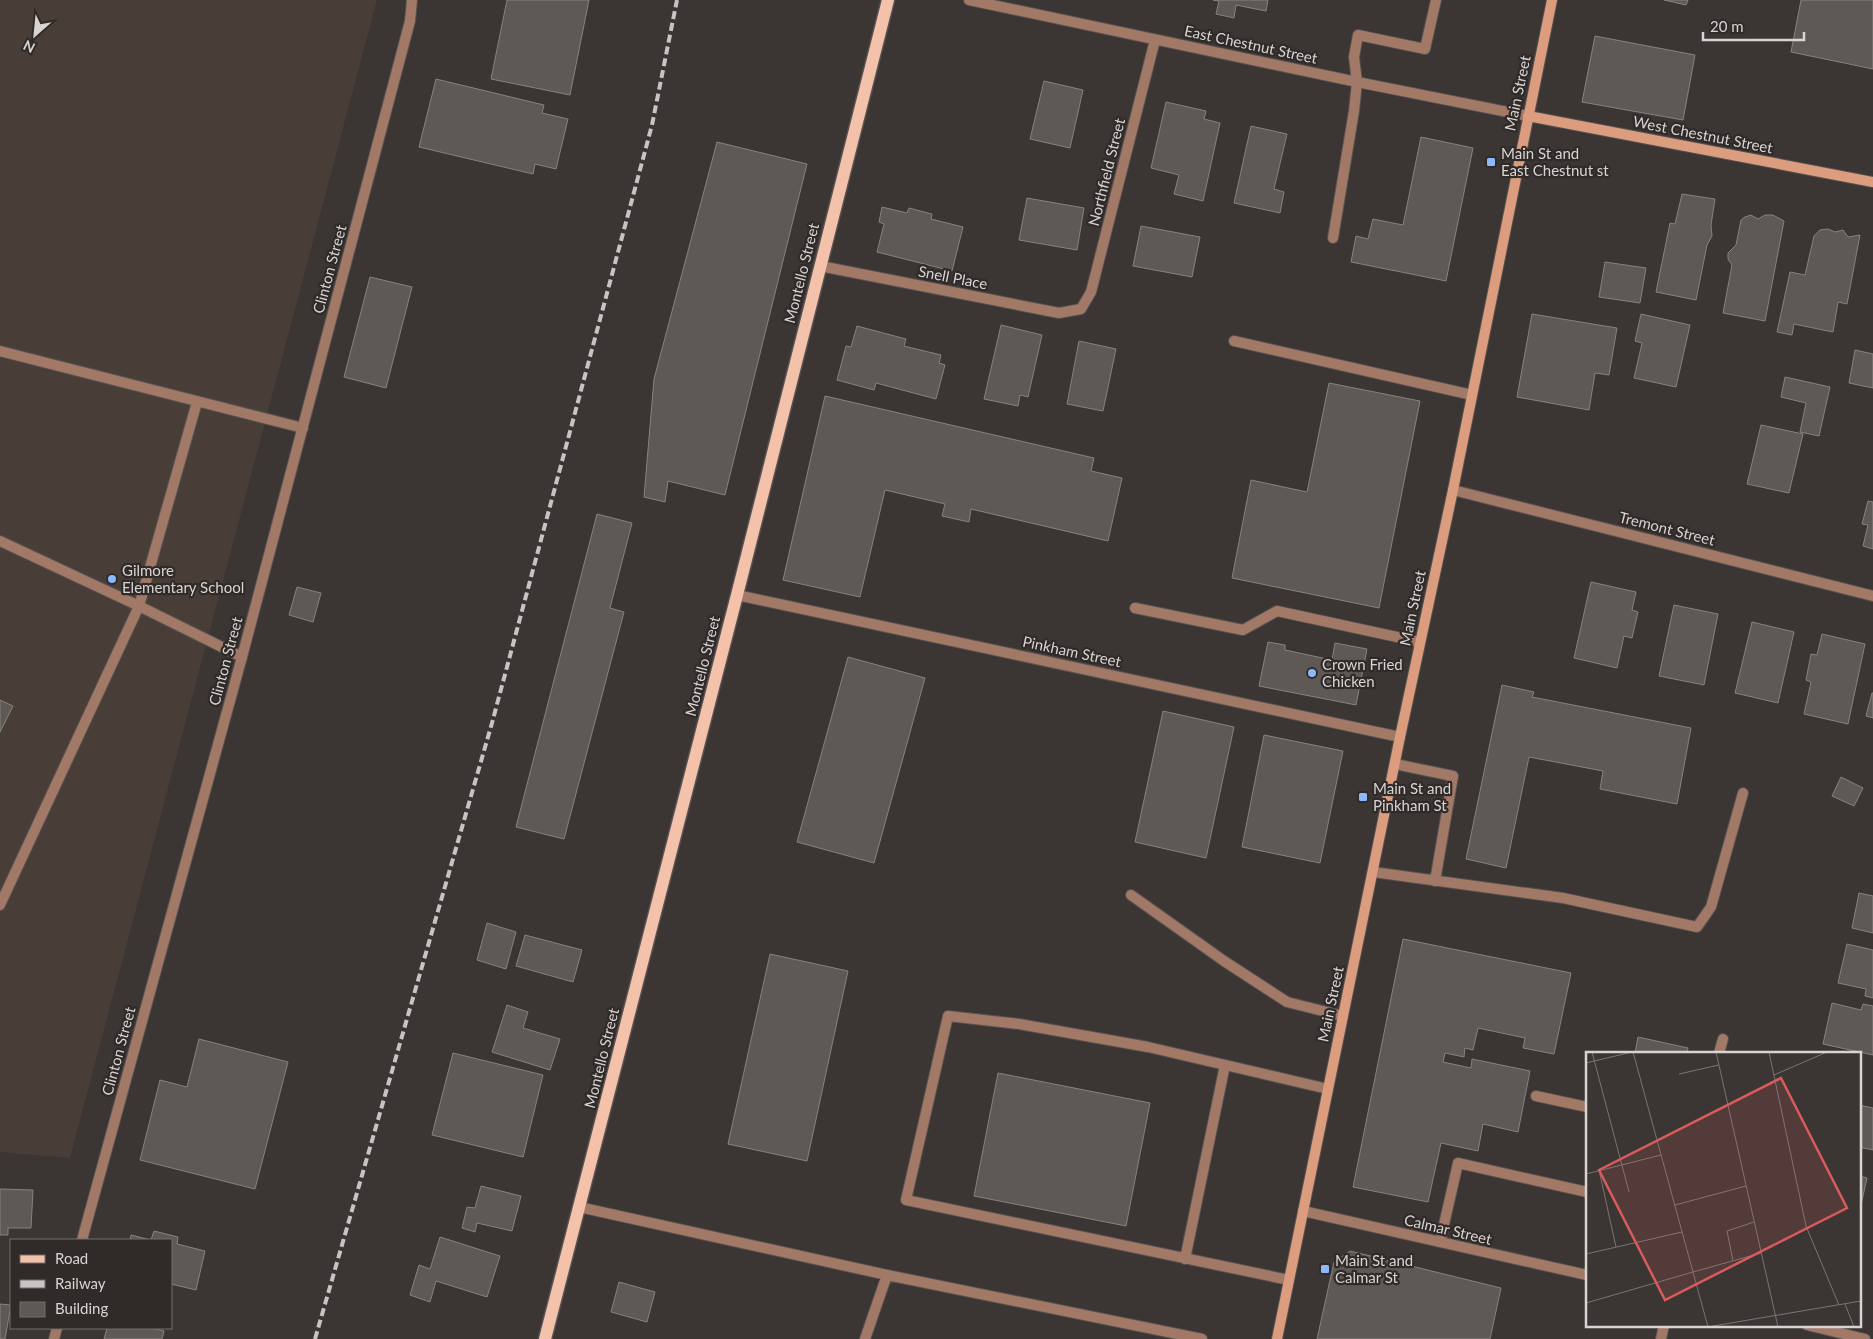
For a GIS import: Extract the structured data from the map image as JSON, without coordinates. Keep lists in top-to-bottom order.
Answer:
{
  "streets": {
    "main road": ["Main Street", "West Chestnut Street", "Montello Street"],
    "street": [
      "East Chestnut Street",
      "Northfield Street",
      "Clinton Street",
      "Snell Place",
      "Tremont Street",
      "Pinkham Street",
      "Calmar Street"
    ]
  },
  "crossings": [
    ["East Chestnut Street", "Main Street"],
    ["East Chestnut Street", "West Chestnut Street"],
    ["East Chestnut Street", "Northfield Street"],
    ["Main Street", "West Chestnut Street"],
    ["Main Street", "Tremont Street"],
    ["Main Street", "Pinkham Street"],
    ["Main Street", "Calmar Street"],
    ["Northfield Street", "Snell Place"],
    ["Montello Street", "Snell Place"],
    ["Montello Street", "Pinkham Street"]
  ],
  "places": {
    "transit": ["Main St and East Chestnut st", "Main St and Pinkham St", "Main St and Calmar St"],
    "other": ["Gilmore Elementary School", "Crown Fried Chicken"]
  },
  "legend": ["Road", "Railway", "Building"],
  "scale_bar": "20 m",
  "north": "bottom left"
}
